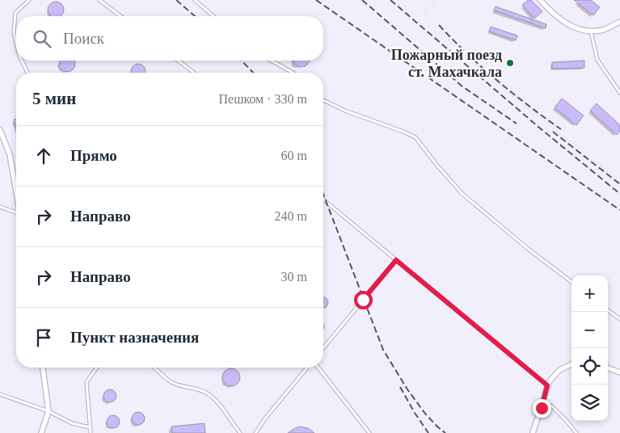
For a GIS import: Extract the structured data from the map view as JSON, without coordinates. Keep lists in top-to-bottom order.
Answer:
{
  "places": ["Пожарный поезд ст. Махачкала"],
  "page": {
    "search": "Поиск",
    "heading": ["5 мин", "Пешком · 330 m"],
    "list": [
      ["Прямо", "60 m"],
      ["Направо", "240 m"],
      ["Направо", "30 m"],
      "Пункт назначения"
    ],
    "map_buttons": ["+", "−"]
  }
}
